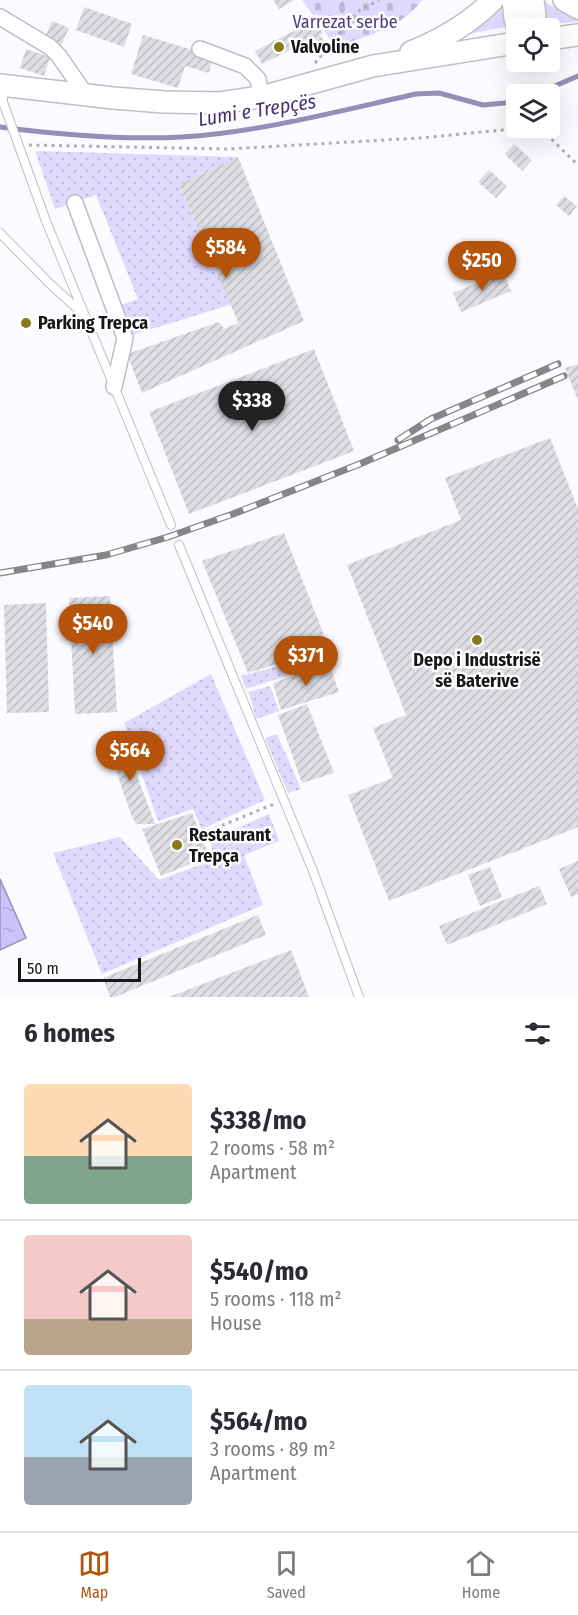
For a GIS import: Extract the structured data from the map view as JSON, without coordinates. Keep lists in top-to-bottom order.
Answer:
{
  "water": ["Lumi e Trepçës"],
  "parks": ["Varrezat serbe"],
  "places": [
    "Valvoline",
    "Parking Trepca",
    "Depo i Industrisë së Baterive",
    "Restaurant Trepça"
  ],
  "scale_bar": "50 m",
  "page": {
    "price": [
      "$584",
      "$250",
      "$338",
      "$540",
      "$371",
      "$564"
    ],
    "scale": "50 m",
    "heading": "6 homes",
    "list": [
      {
        "name": "$338/mo",
        "note": "2 rooms · 58 m² · Apartment"
      },
      {
        "name": "$540/mo",
        "note": "5 rooms · 118 m² · House"
      },
      {
        "name": "$564/mo",
        "note": "3 rooms · 89 m² · Apartment"
      }
    ],
    "tabs": ["Map", "Saved", "Home"]
  }
}
